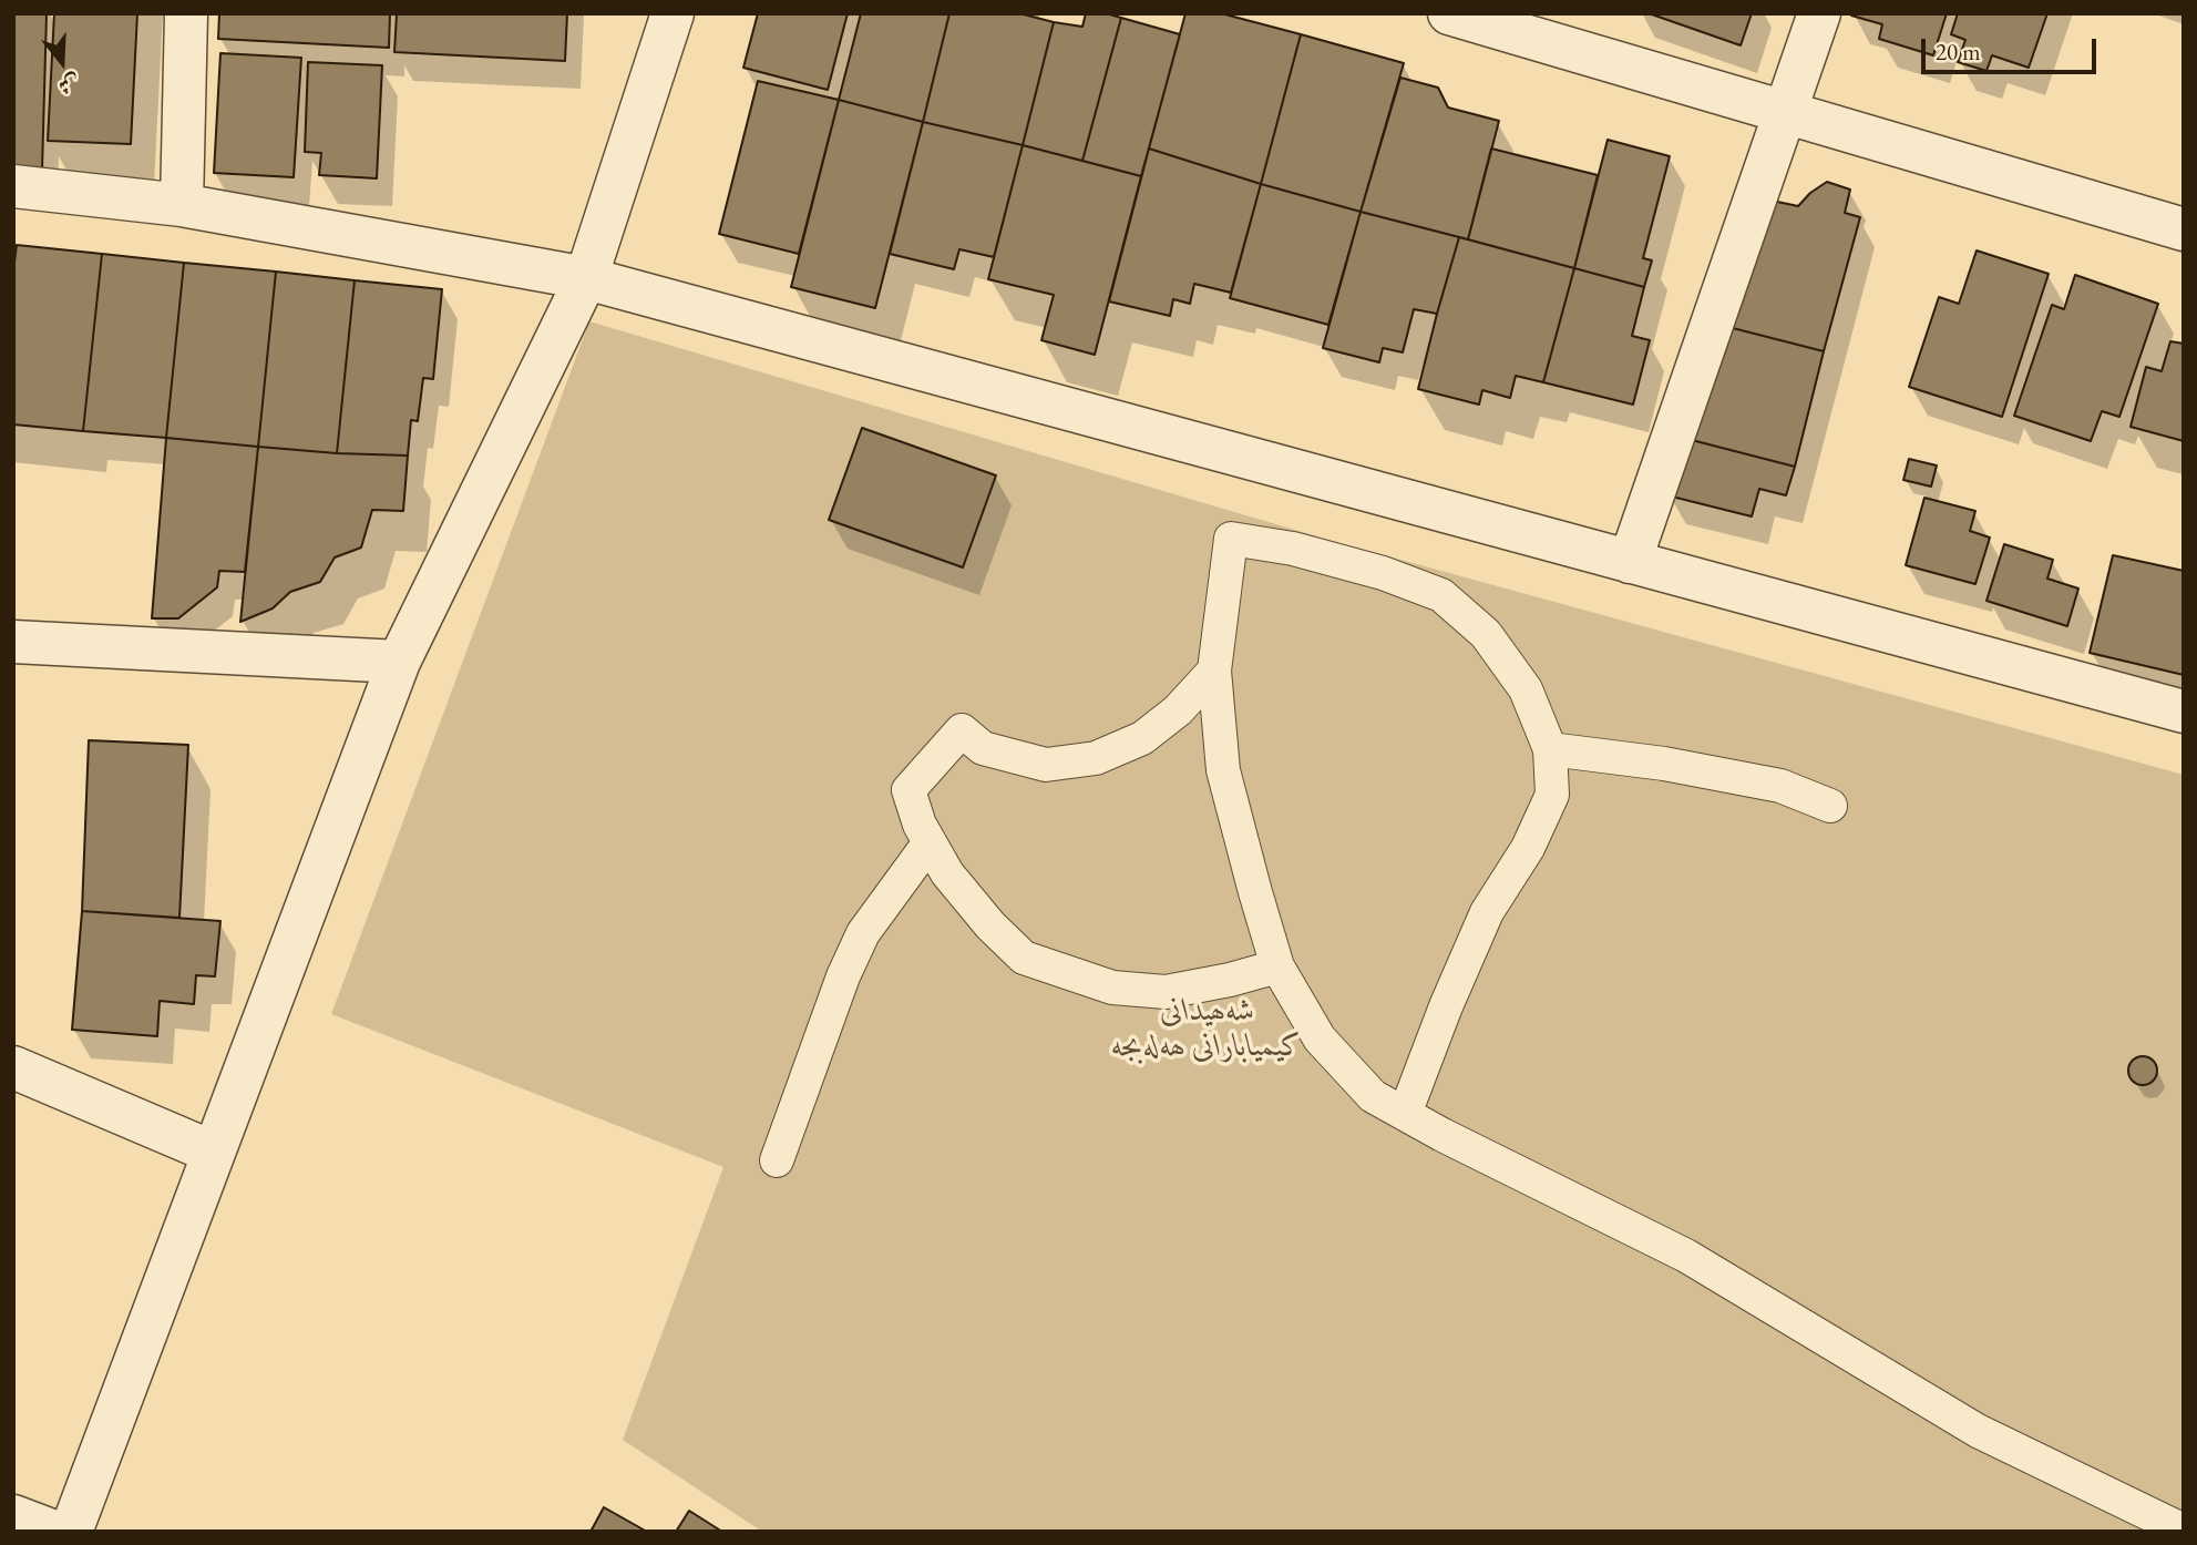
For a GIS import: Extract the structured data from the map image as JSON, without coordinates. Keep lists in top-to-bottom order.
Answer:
{
  "parks": ["شەھیدانی کیمیابارانی ھەلەبجە"],
  "scale_bar": "20 m",
  "north": "bottom"
}
